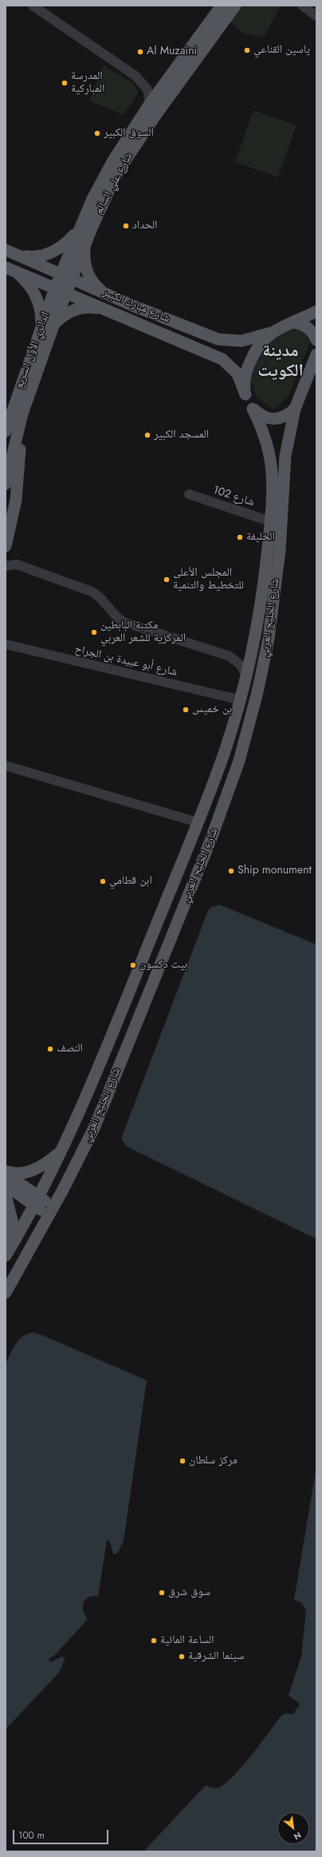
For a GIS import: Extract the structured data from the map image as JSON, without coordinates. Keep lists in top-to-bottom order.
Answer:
{
  "streets": {
    "main road": [
      "شارع علي السالم",
      "شارع مبارك الكبير",
      "الدائري الأول السريع",
      "شارع الخليج العربي"
    ],
    "street": ["شارع 102", "شارع أبو عبيدة بن الجراح"]
  },
  "crossings": [
    ["شارع علي السالم", "شارع مبارك الكبير"],
    ["شارع علي السالم", "الدائري الأول السريع"],
    ["شارع مبارك الكبير", "الدائري الأول السريع"],
    ["شارع مبارك الكبير", "شارع الخليج العربي"],
    ["شارع 102", "شارع الخليج العربي"],
    ["شارع الخليج العربي", "شارع أبو عبيدة بن الجراح"]
  ],
  "districts": ["مدينة الكويت"],
  "places": [
    "ياسين القناعي",
    "Al Muzaini",
    "المدرسة المباركية",
    "السوق الكبير",
    "الحداد",
    "المسجد الكبير",
    "الخليفة",
    "المجلس الأعلى للتخطيط والتنمية",
    "مكتبة البابطين المركزية للشعر العربي",
    "بن خميس",
    "Ship monument",
    "ابن قطامي",
    "بيت دكسون",
    "النصف",
    "مركز سلطان",
    "سوق شرق",
    "الساعة المائية",
    "سينما الشرقية"
  ],
  "scale_bar": "100 m",
  "north": "bottom right"
}
